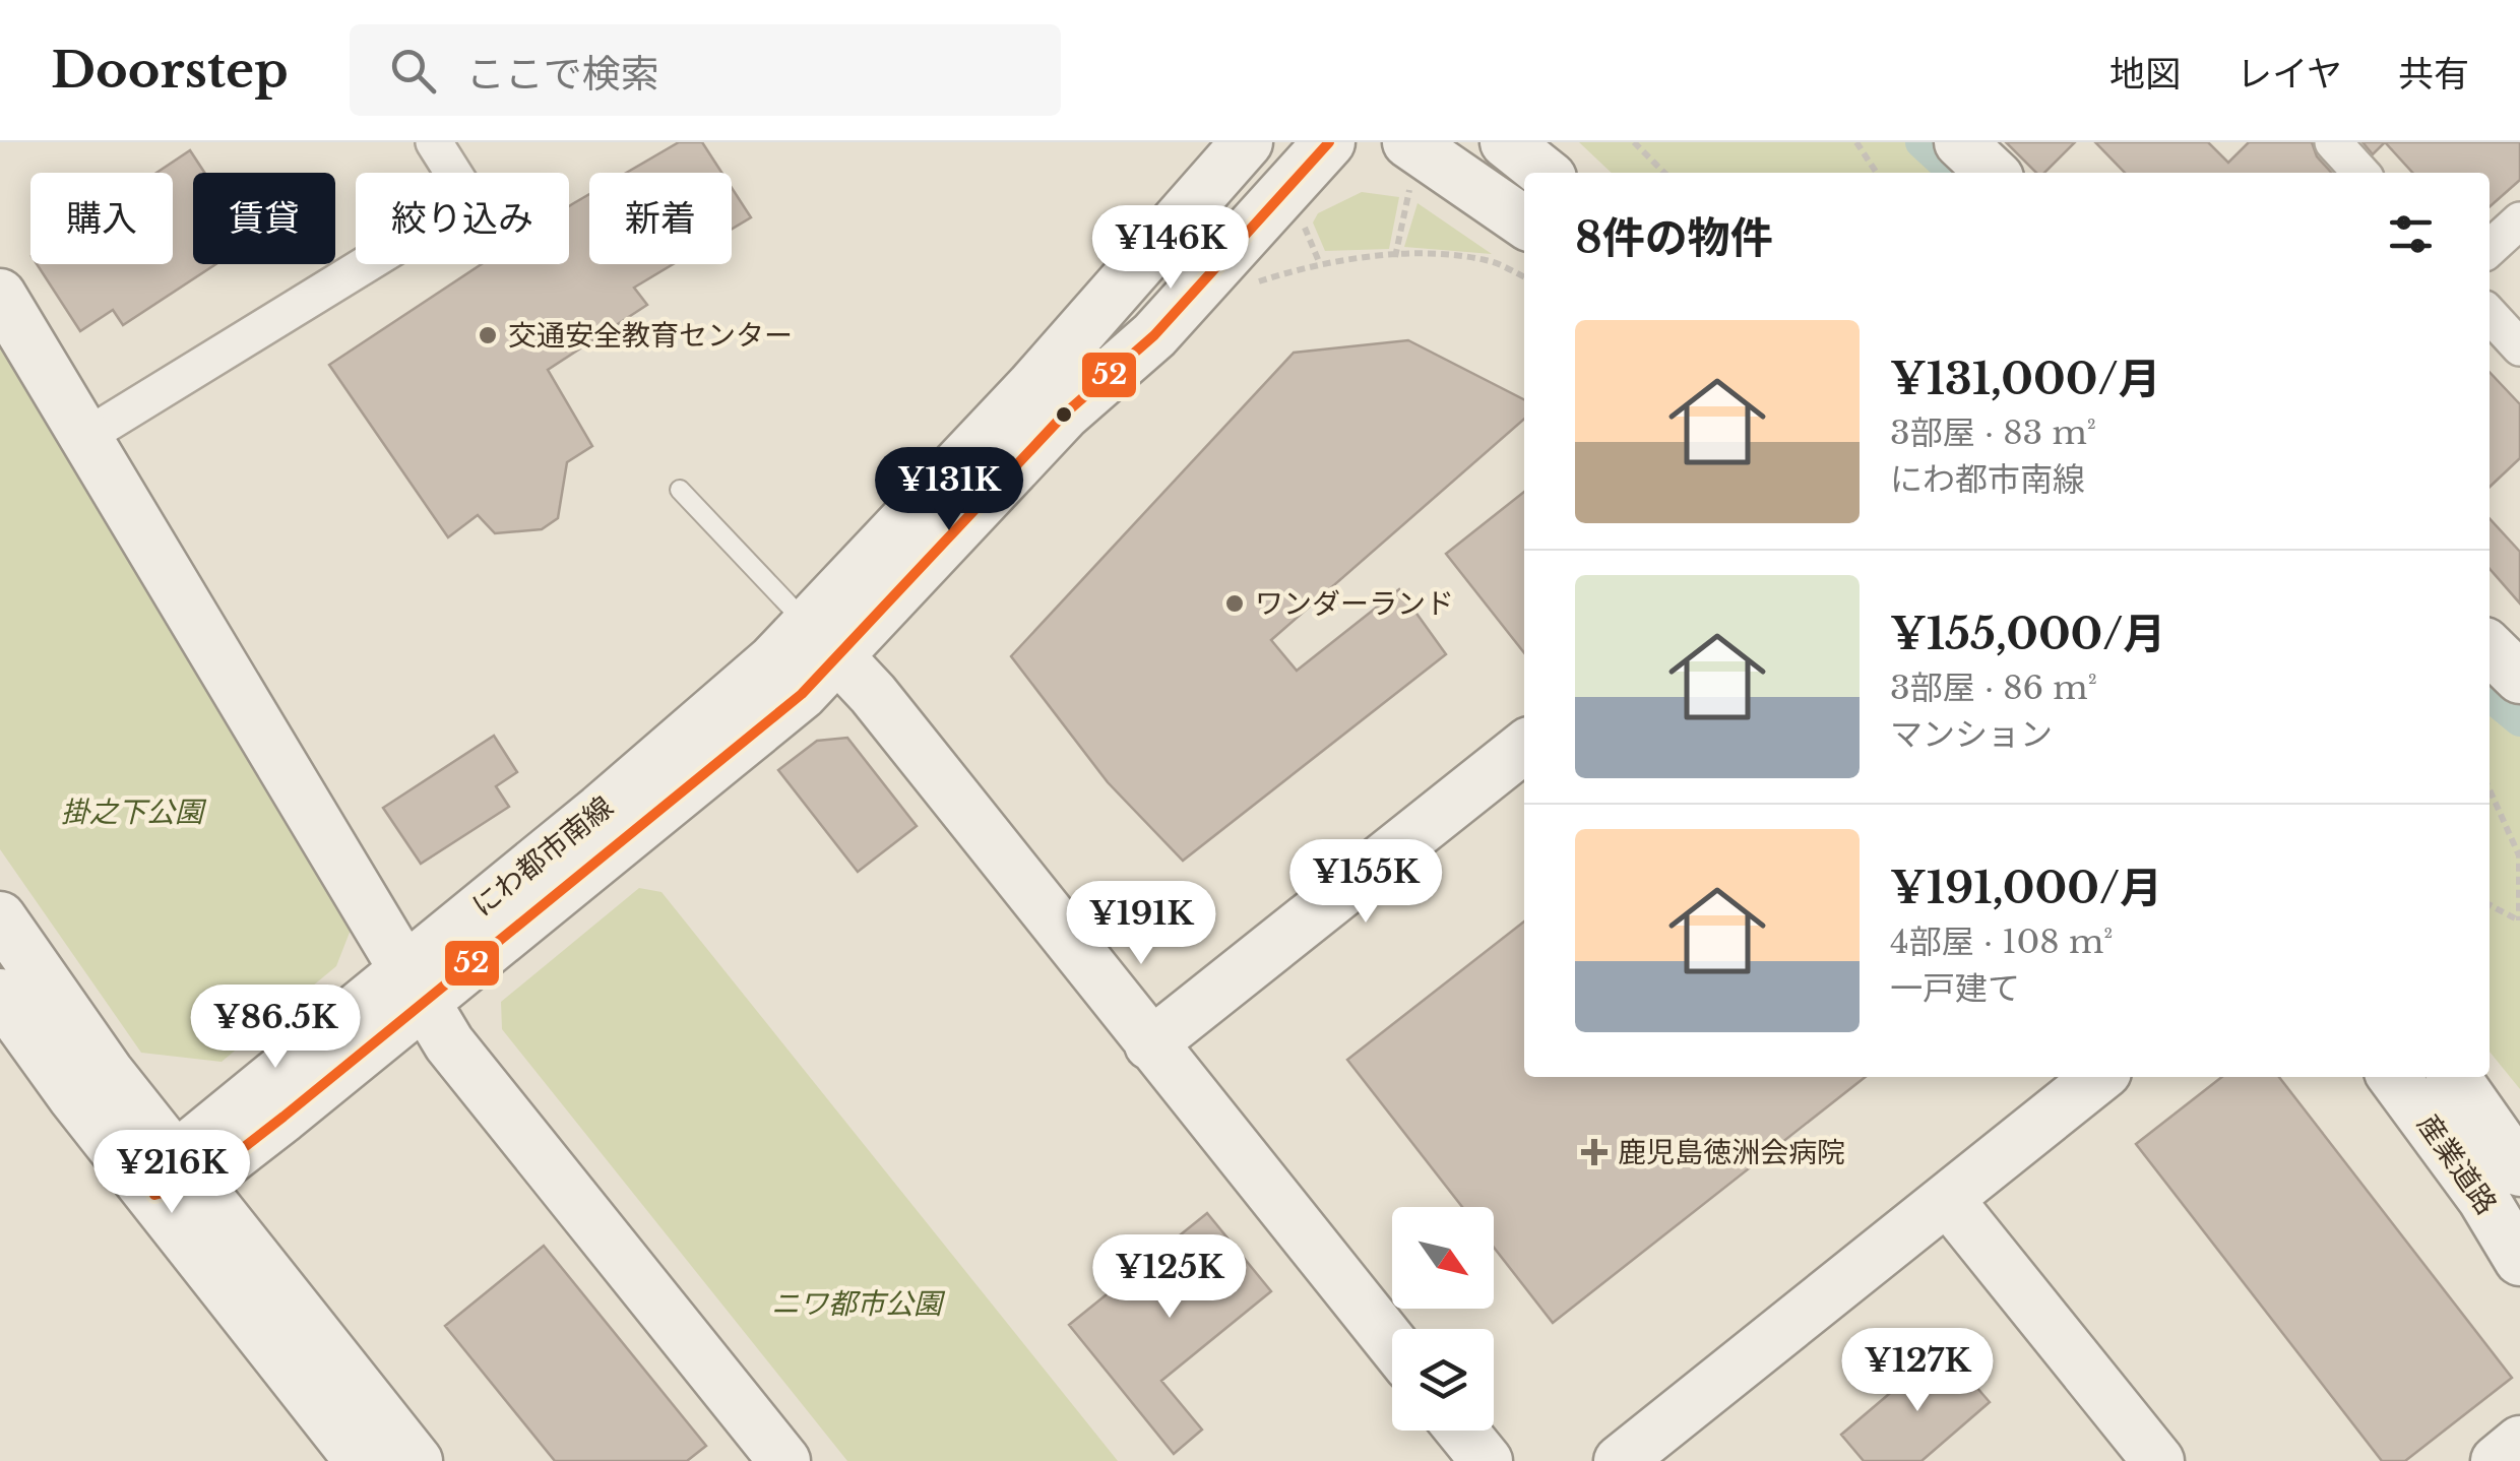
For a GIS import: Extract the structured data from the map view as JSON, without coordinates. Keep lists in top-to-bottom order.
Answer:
{
  "streets": {
    "street": ["にわ都市南線", "産業道路"]
  },
  "parks": ["掛之下公園", "ニワ都市公園"],
  "places": {
    "other": ["交通安全教育センター", "ワンダーランド"],
    "health": ["鹿児島徳洲会病院"]
  },
  "lines": ["transit line 52"],
  "north": "bottom right",
  "page": {
    "header": "Doorstep",
    "search": "ここで検索",
    "nav": ["地図", "レイヤ", "共有"],
    "chip": [
      "購入",
      "賃貸",
      "絞り込み",
      "新着"
    ],
    "heading": "8件の物件",
    "price": [
      "¥146K",
      "¥131K",
      "¥155K",
      "¥191K",
      "¥86.5K",
      "¥216K",
      "¥125K",
      "¥127K"
    ],
    "list": [
      {
        "name": "¥131,000/月",
        "note": "3部屋 · 83 m² · にわ都市南線"
      },
      {
        "name": "¥155,000/月",
        "note": "3部屋 · 86 m² · マンション"
      },
      {
        "name": "¥191,000/月",
        "note": "4部屋 · 108 m² · 一戸建て"
      }
    ]
  }
}
